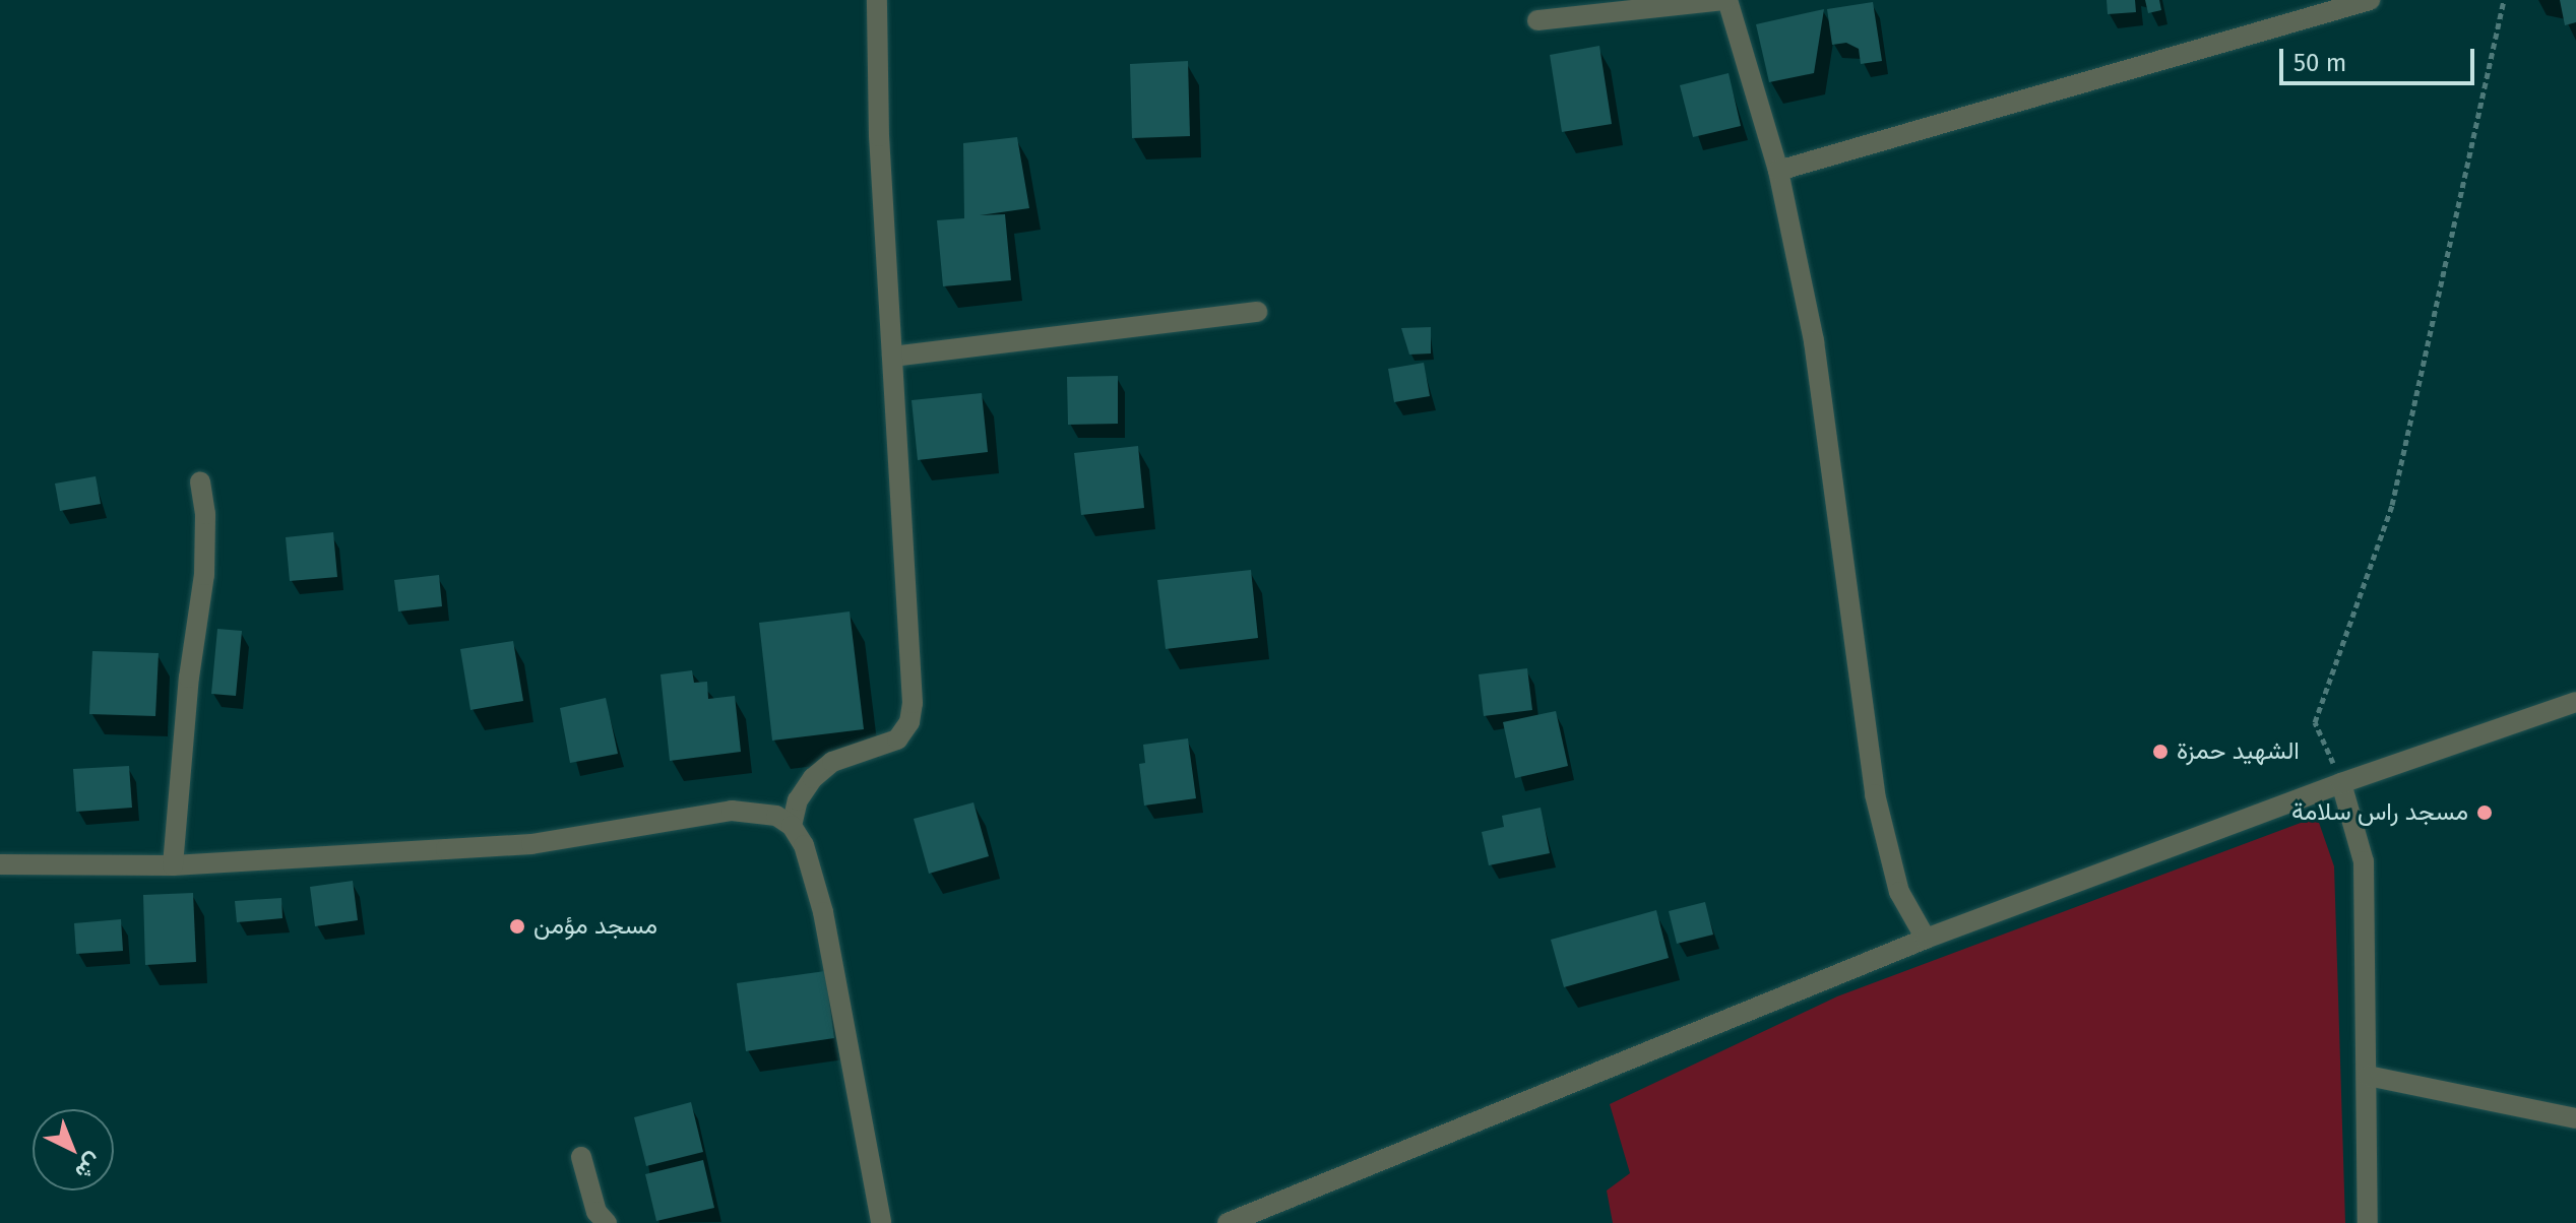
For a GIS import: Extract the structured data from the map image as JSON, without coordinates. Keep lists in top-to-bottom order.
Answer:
{
  "places": ["الشهيد حمزة", "مسجد راس سلامة", "مسجد مؤمن"],
  "scale_bar": "50 m",
  "north": "bottom right"
}
